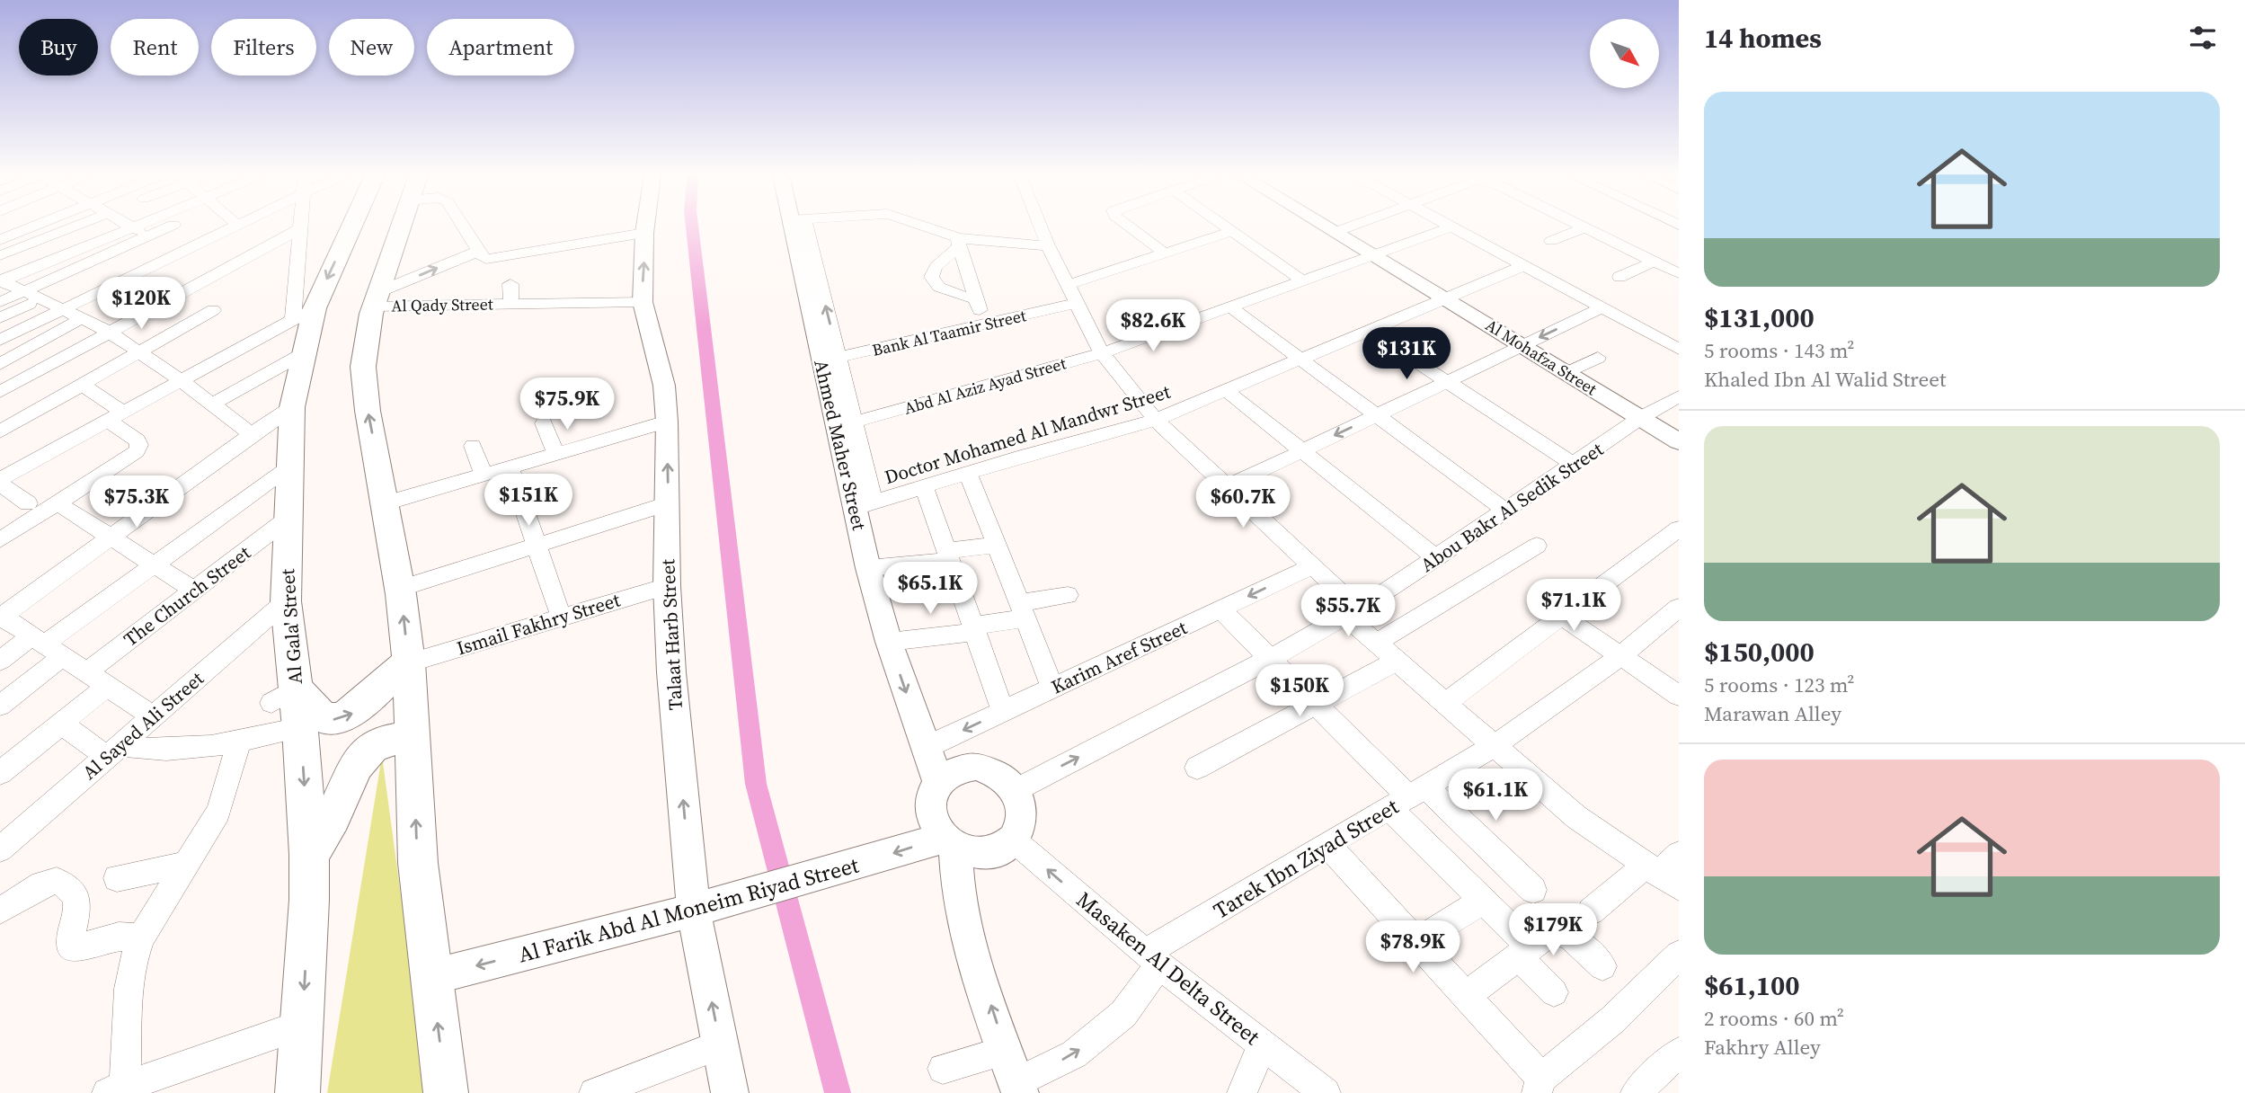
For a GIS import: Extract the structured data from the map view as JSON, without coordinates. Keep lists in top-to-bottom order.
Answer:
{
  "streets": {
    "highway": ["Al Gala' Street"],
    "main road": [
      "Al Mohafza Street",
      "Ahmed Maher Street",
      "Talaat Harb Street",
      "Al Farik Abd Al Moneim Riyad Street"
    ],
    "street": [
      "Al Qady Street",
      "Bank Al Taamir Street",
      "Abd Al Aziz Ayad Street",
      "Doctor Mohamed Al Mandwr Street",
      "Abou Bakr Al Sedik Street",
      "The Church Street",
      "Ismail Fakhry Street",
      "Karim Aref Street",
      "Al Sayed Ali Street",
      "Tarek Ibn Ziyad Street",
      "Masaken Al Delta Street"
    ]
  },
  "crossings": [
    ["Al Qady Street", "Talaat Harb Street"],
    ["Bank Al Taamir Street", "Ahmed Maher Street"],
    ["Al Mohafza Street", "Abd Al Aziz Ayad Street"],
    ["Al Mohafza Street", "Doctor Mohamed Al Mandwr Street"],
    ["Al Mohafza Street", "Abou Bakr Al Sedik Street"],
    ["Abd Al Aziz Ayad Street", "Ahmed Maher Street"],
    ["Doctor Mohamed Al Mandwr Street", "Ahmed Maher Street"],
    ["Ahmed Maher Street", "Abou Bakr Al Sedik Street"],
    ["Ahmed Maher Street", "Karim Aref Street"],
    ["Ahmed Maher Street", "Al Farik Abd Al Moneim Riyad Street"],
    ["Ahmed Maher Street", "Masaken Al Delta Street"],
    ["Abou Bakr Al Sedik Street", "Al Farik Abd Al Moneim Riyad Street"],
    ["Abou Bakr Al Sedik Street", "Masaken Al Delta Street"],
    ["The Church Street", "Al Gala' Street"],
    ["Ismail Fakhry Street", "Talaat Harb Street"],
    ["Al Gala' Street", "Al Sayed Ali Street"],
    ["Talaat Harb Street", "Al Farik Abd Al Moneim Riyad Street"],
    ["Tarek Ibn Ziyad Street", "Masaken Al Delta Street"],
    ["Al Farik Abd Al Moneim Riyad Street", "Masaken Al Delta Street"]
  ],
  "one_way": ["Talaat Harb Street", "Al Farik Abd Al Moneim Riyad Street", "Masaken Al Delta Street"],
  "north": "bottom right",
  "page": {
    "heading": "14 homes",
    "chip": [
      "Buy",
      "Rent",
      "Filters",
      "New",
      "Apartment"
    ],
    "list": [
      {
        "name": "$131,000",
        "note": "5 rooms · 143 m² · Khaled Ibn Al Walid Street"
      },
      {
        "name": "$150,000",
        "note": "5 rooms · 123 m² · Marawan Alley"
      },
      {
        "name": "$61,100",
        "note": "2 rooms · 60 m² · Fakhry Alley"
      }
    ],
    "price": [
      "$120K",
      "$82.6K",
      "$131K",
      "$75.9K",
      "$151K",
      "$75.3K",
      "$60.7K",
      "$65.1K",
      "$71.1K",
      "$55.7K",
      "$150K",
      "$61.1K",
      "$179K",
      "$78.9K"
    ]
  }
}
